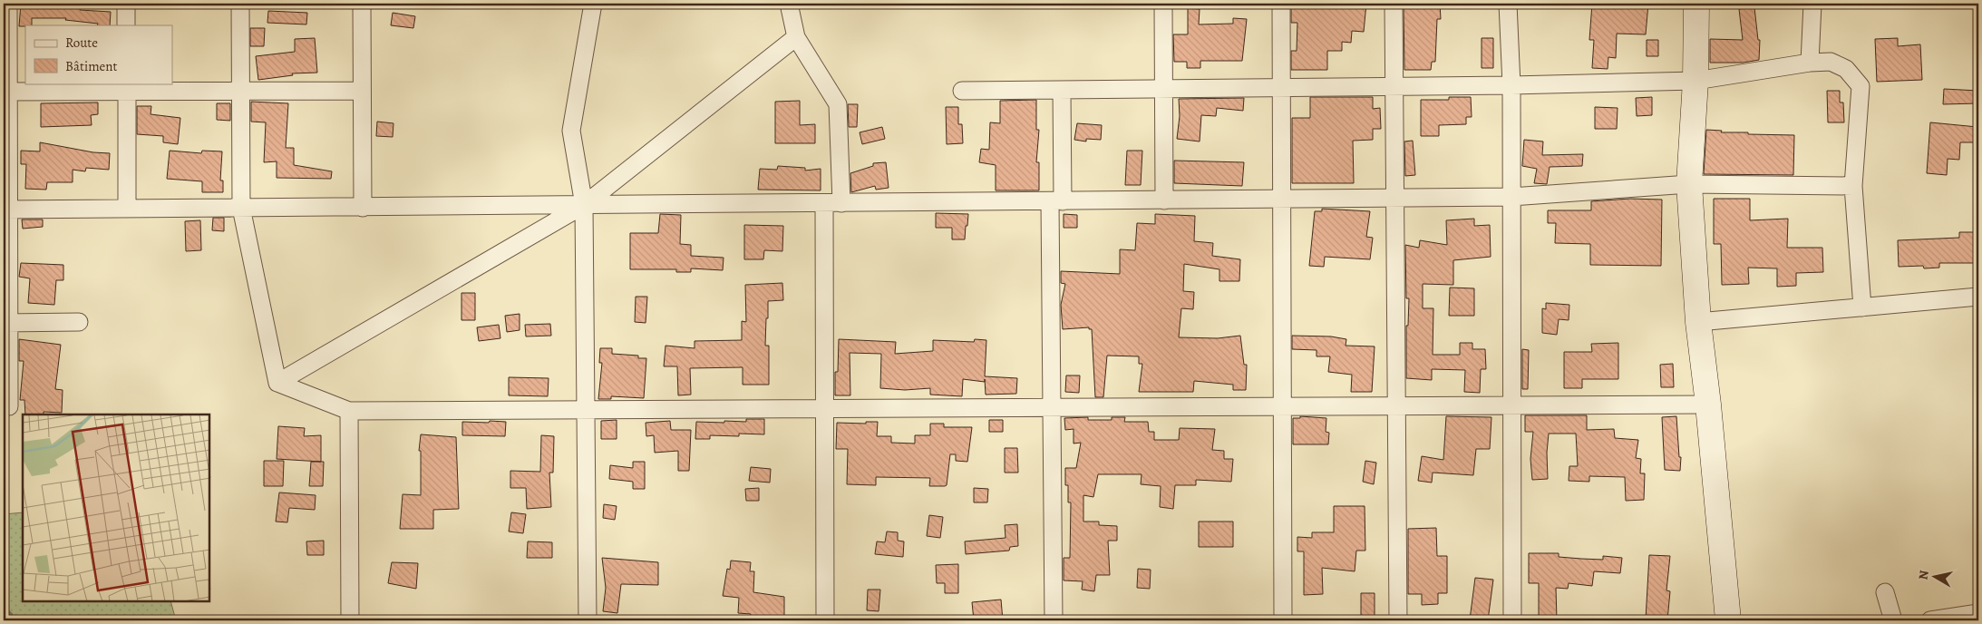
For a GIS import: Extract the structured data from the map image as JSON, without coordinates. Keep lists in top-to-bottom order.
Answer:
{
  "legend": ["Route", "Bâtiment"],
  "north": "left"
}
